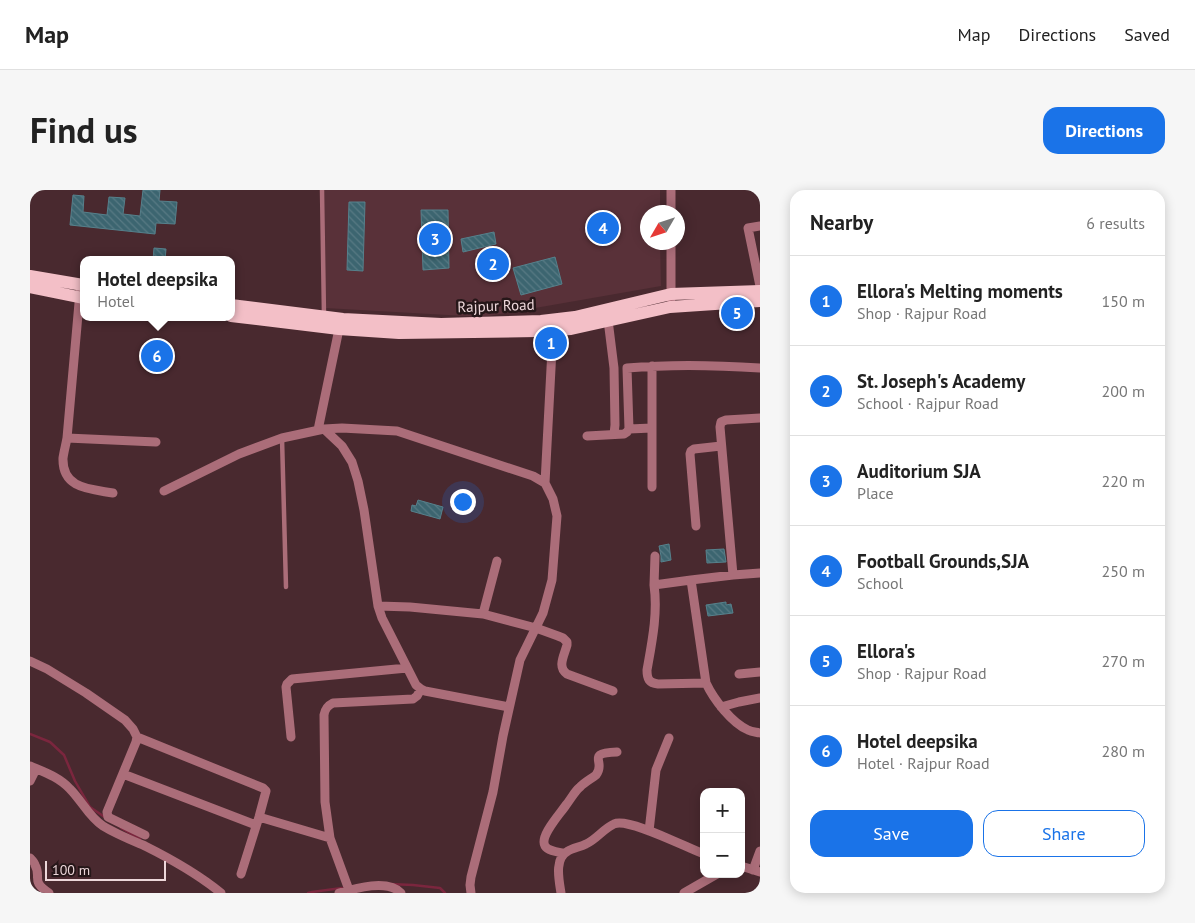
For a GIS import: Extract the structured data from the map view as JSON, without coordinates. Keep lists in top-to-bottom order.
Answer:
{
  "streets": {
    "main road": ["Rajpur Road"]
  },
  "scale_bar": "100 m",
  "north": "bottom left",
  "page": {
    "header": "Map",
    "nav": ["Map", "Directions", "Saved"],
    "title": "Find us",
    "buttons": [
      "Directions",
      ["Save", "Share"]
    ],
    "heading": ["Nearby", "6 results"],
    "pins": [
      "4",
      "3",
      "2",
      "5",
      "1",
      "6"
    ],
    "list": [
      {
        "mark": "1",
        "name": "Ellora's Melting moments",
        "note": "Shop · Rajpur Road",
        "value": "150 m"
      },
      {
        "mark": "2",
        "name": "St. Joseph's Academy",
        "note": "School · Rajpur Road",
        "value": "200 m"
      },
      {
        "mark": "3",
        "name": "Auditorium SJA",
        "note": "Place",
        "value": "220 m"
      },
      {
        "mark": "4",
        "name": "Football Grounds,SJA",
        "note": "School",
        "value": "250 m"
      },
      {
        "mark": "5",
        "name": "Ellora's",
        "note": "Shop · Rajpur Road",
        "value": "270 m"
      },
      {
        "mark": "6",
        "name": "Hotel deepsika",
        "note": "Hotel · Rajpur Road",
        "value": "280 m"
      }
    ],
    "popup": ["Hotel deepsika", "Hotel"],
    "map_buttons": ["+", "−"],
    "scale": "100 m"
  }
}
